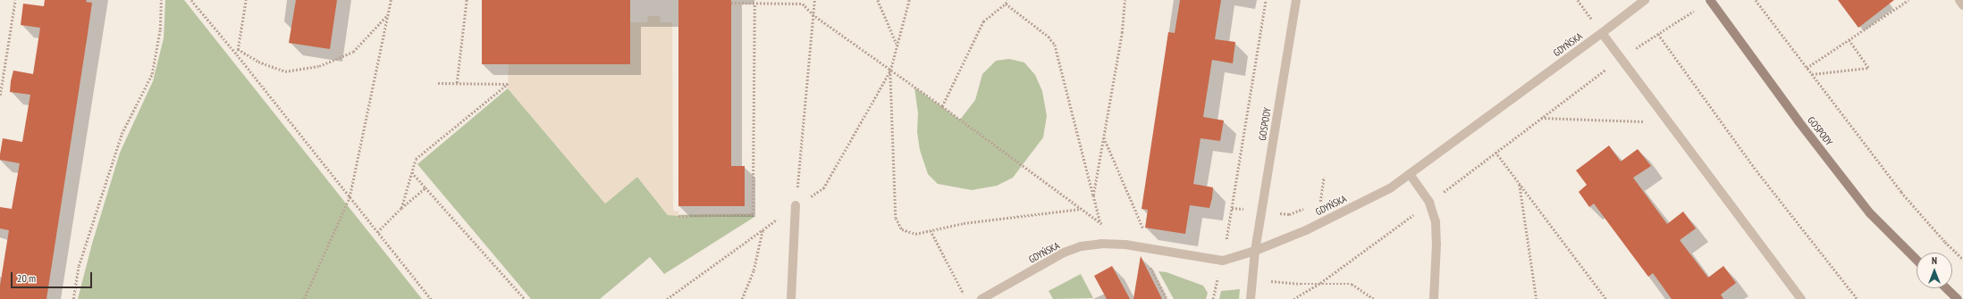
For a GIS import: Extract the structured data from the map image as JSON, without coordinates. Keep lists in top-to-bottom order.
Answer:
{
  "streets": {
    "street": ["GDYŃSKA", "GOSPODY"]
  },
  "crossings": [
    ["GDYŃSKA", "GOSPODY"]
  ],
  "scale_bar": "20 m",
  "north": "top"
}
